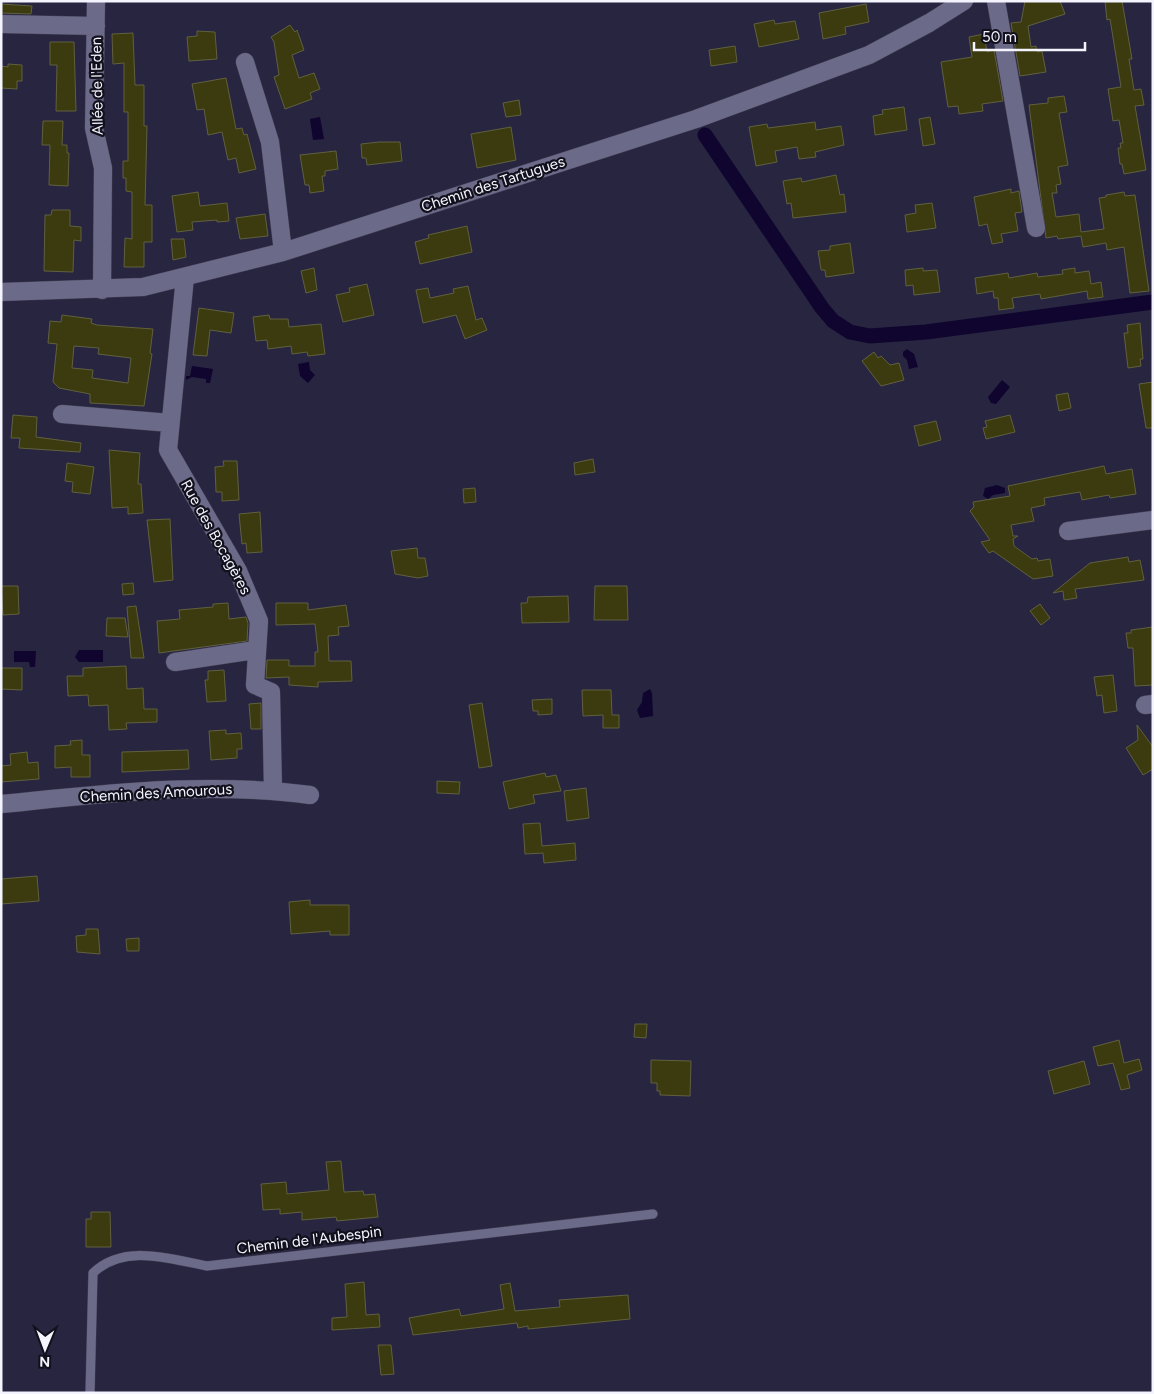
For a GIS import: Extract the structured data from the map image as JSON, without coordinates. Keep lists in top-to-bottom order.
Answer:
{
  "streets": {
    "street": [
      "Allée de l'Eden",
      "Chemin des Tartugues",
      "Rue des Bocagères",
      "Chemin des Amourous"
    ],
    "lane": ["Chemin de l'Aubespin"]
  },
  "crossings": [
    ["Allée de l'Eden", "Chemin des Tartugues"],
    ["Chemin des Tartugues", "Rue des Bocagères"],
    ["Rue des Bocagères", "Chemin des Amourous"]
  ],
  "scale_bar": "50 m",
  "north": "bottom"
}
